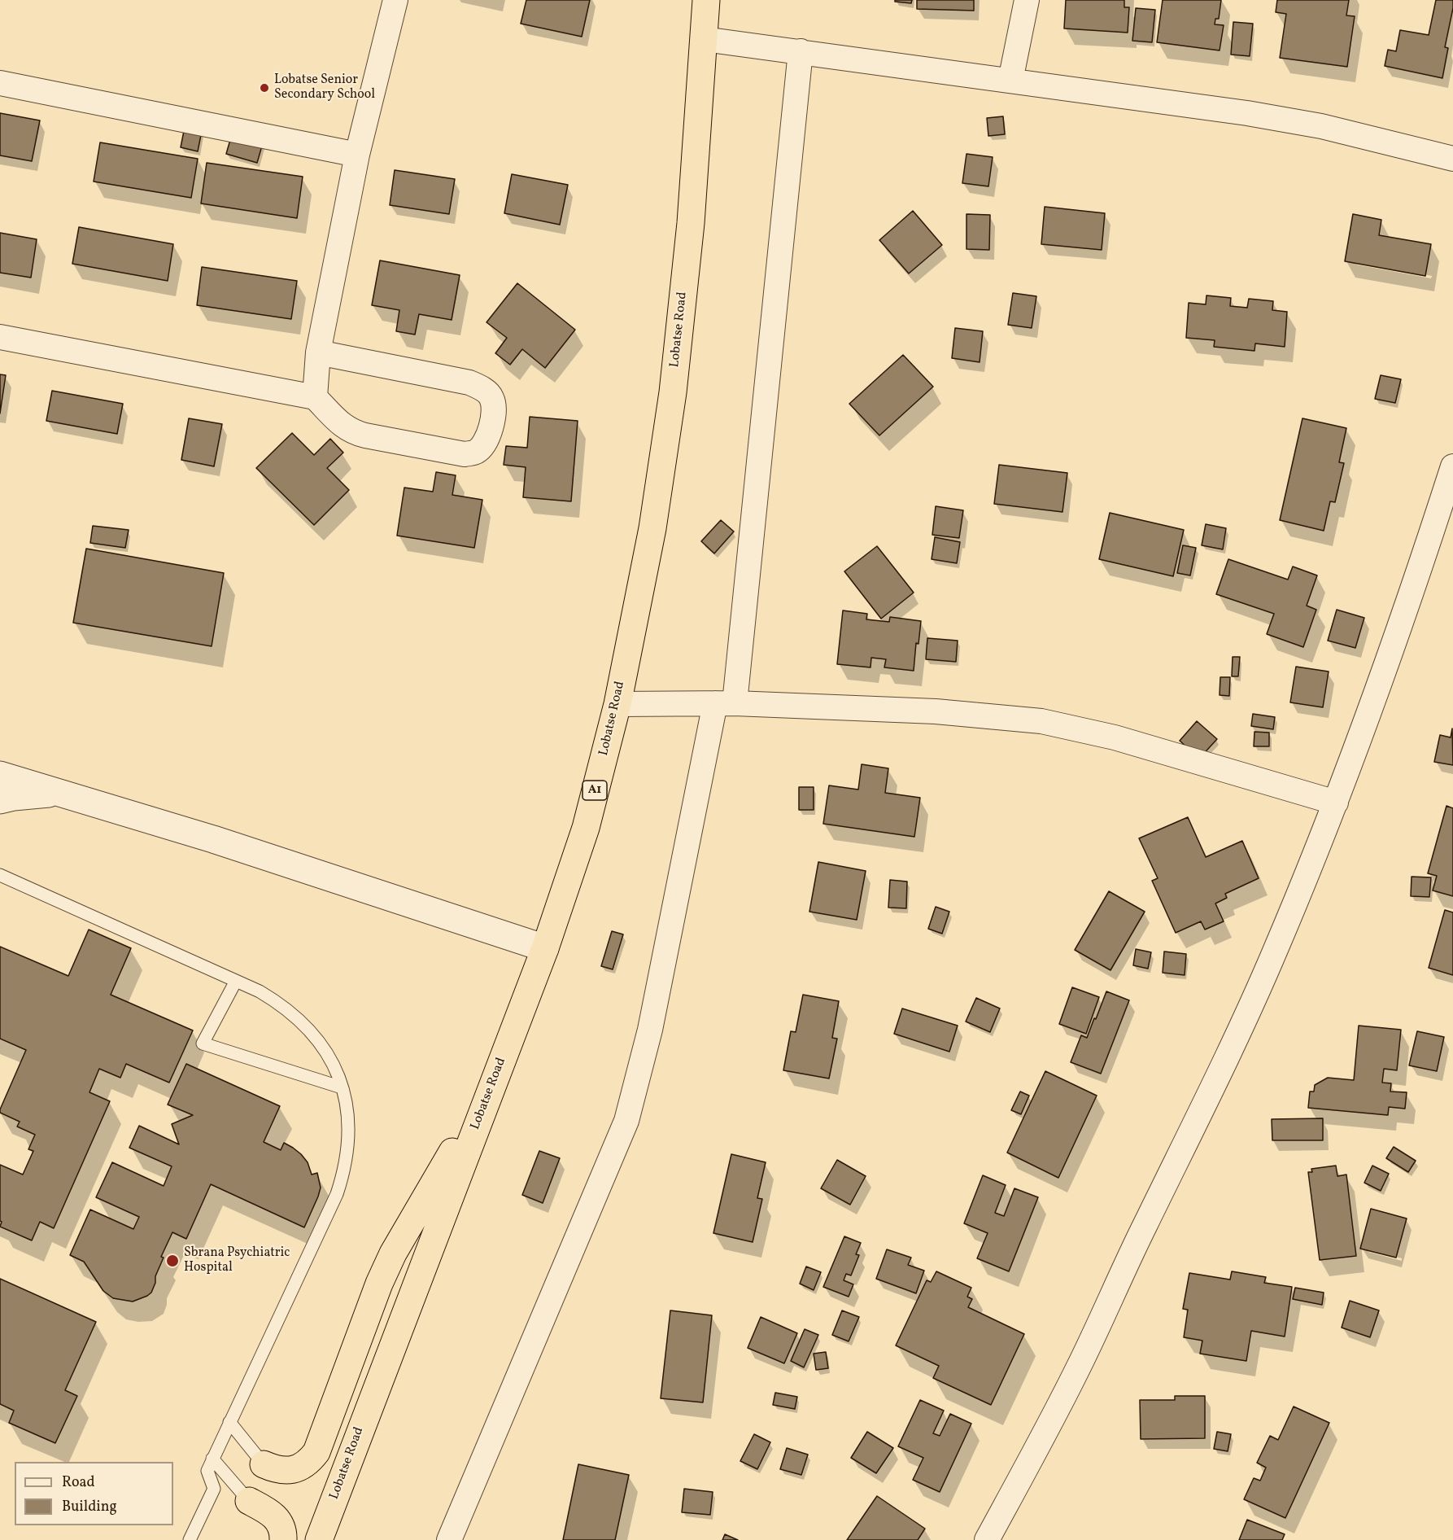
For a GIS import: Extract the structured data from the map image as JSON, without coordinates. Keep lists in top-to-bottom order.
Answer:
{
  "streets": {
    "highway": ["Lobatse Road", "A1"]
  },
  "places": ["Lobatse Senior Secondary School", "Sbrana Psychiatric Hospital"],
  "legend": ["Road", "Building"]
}
